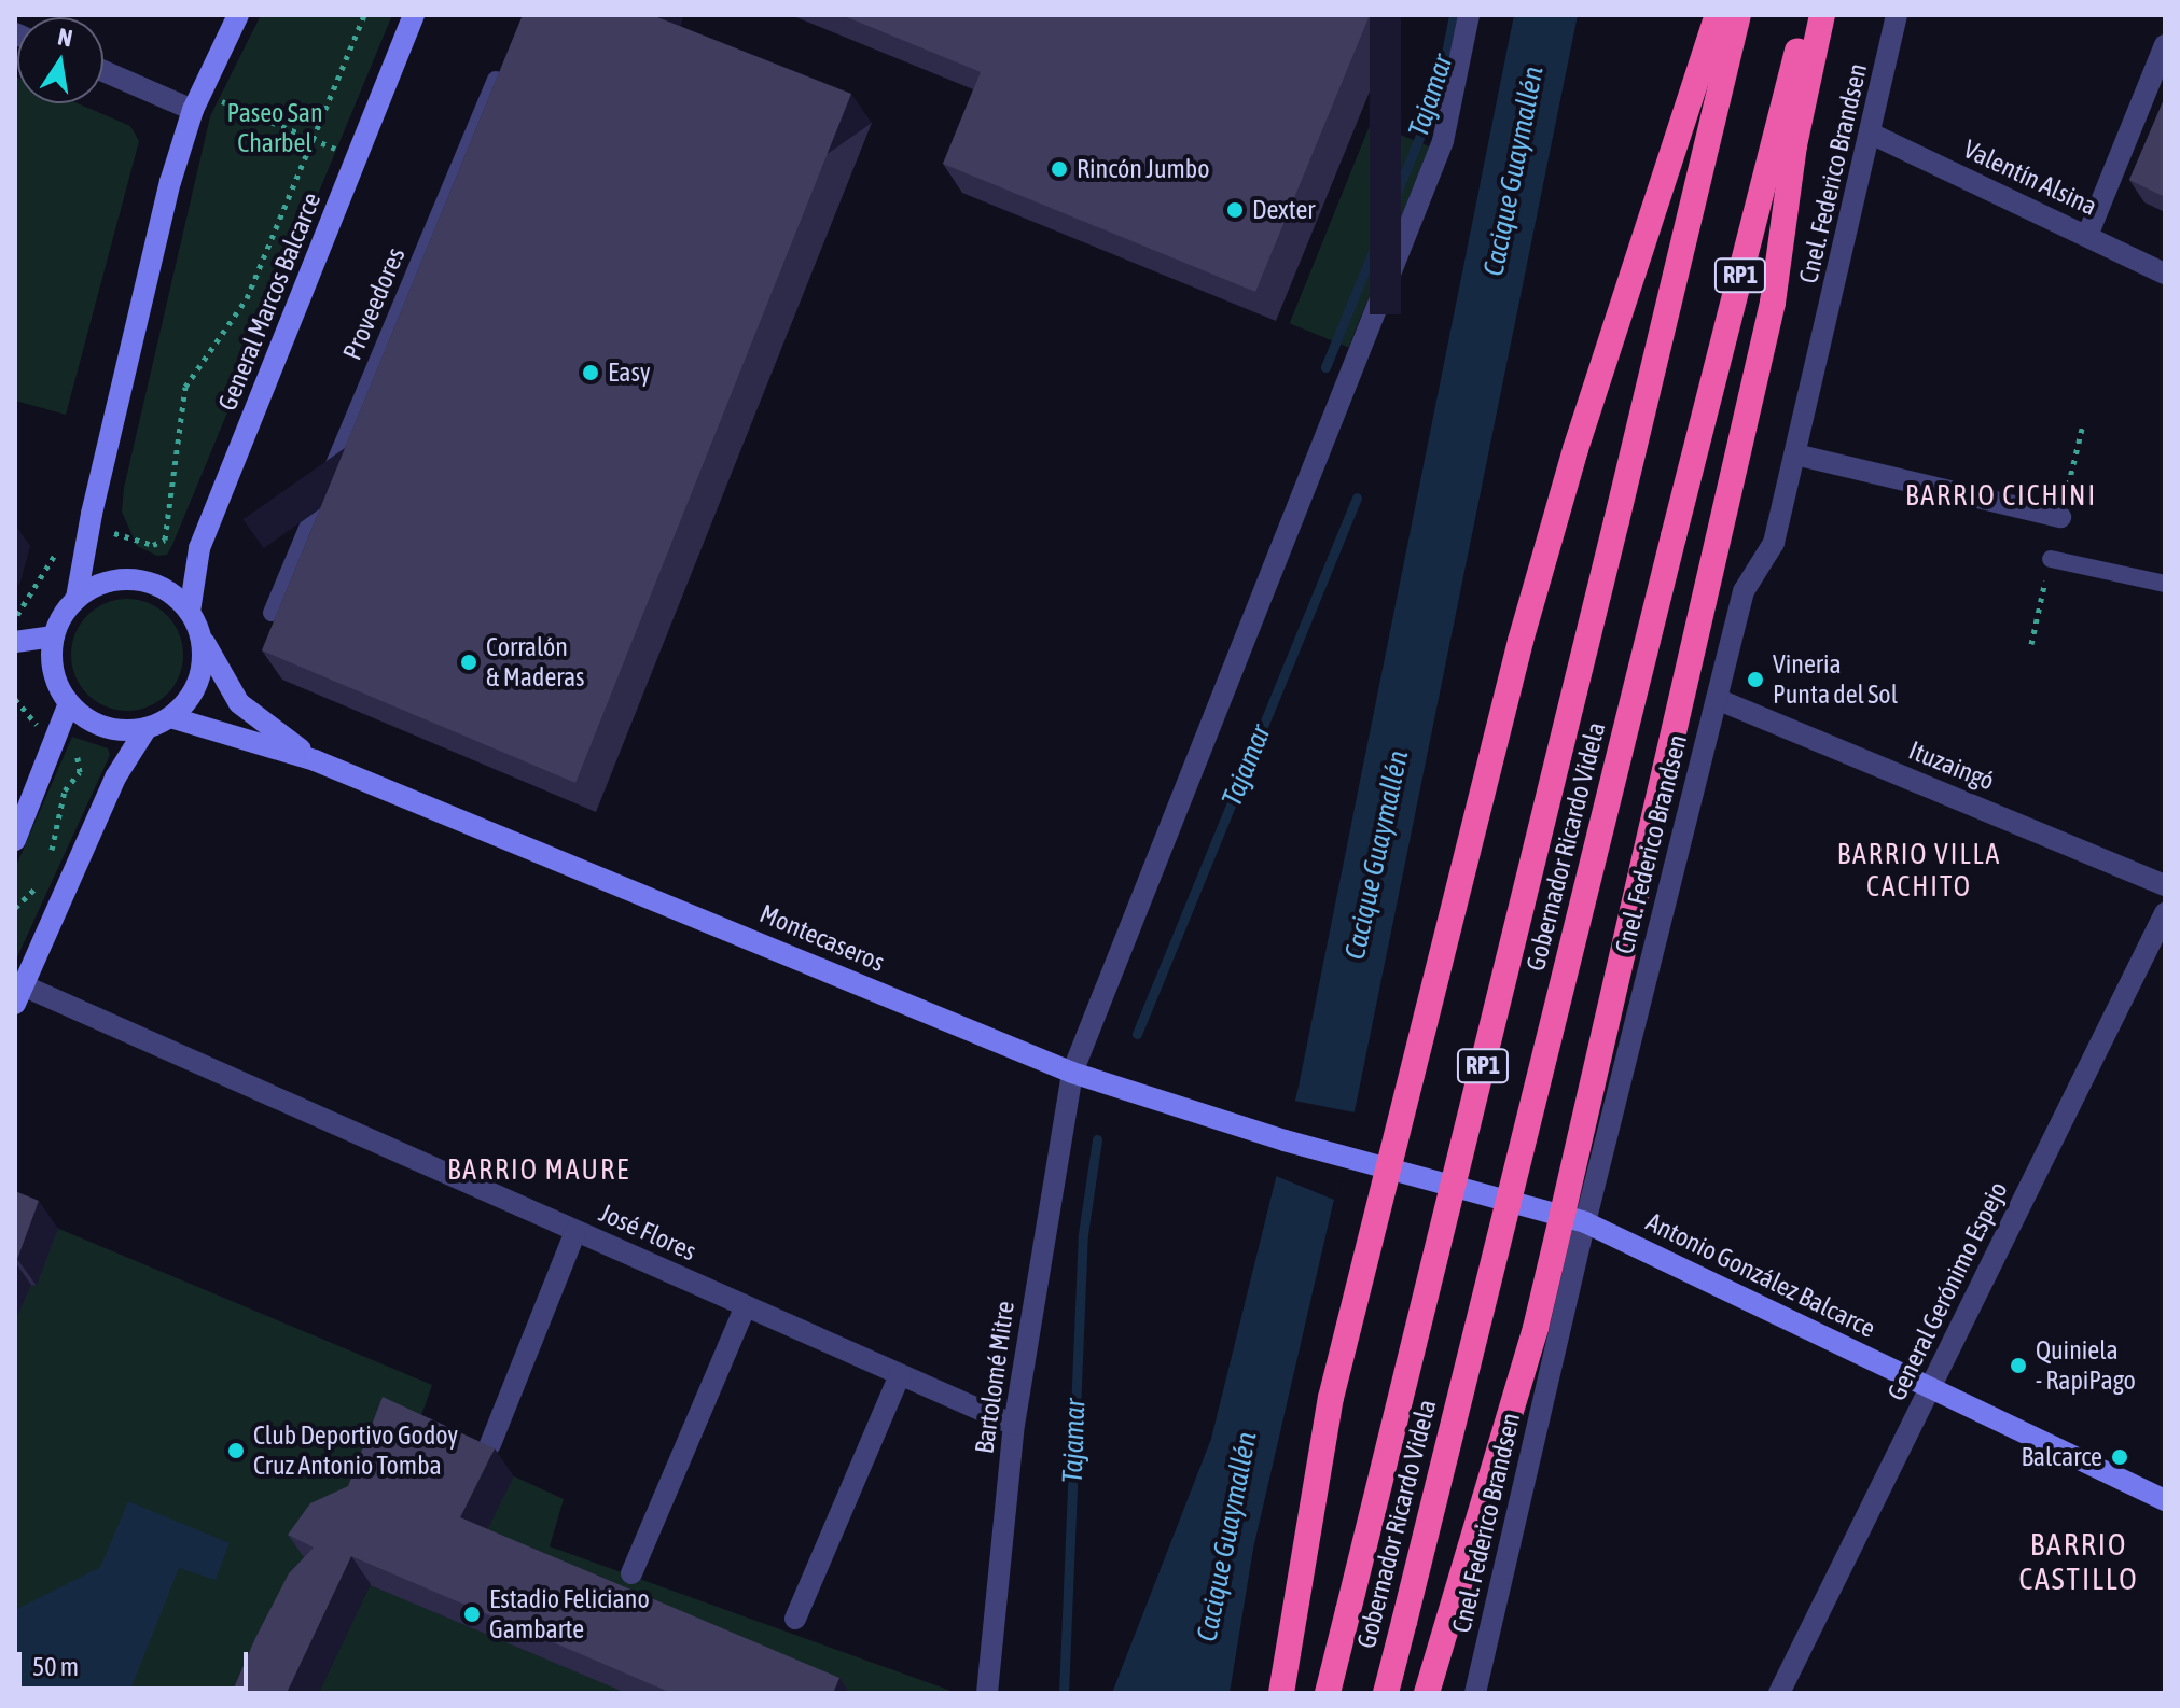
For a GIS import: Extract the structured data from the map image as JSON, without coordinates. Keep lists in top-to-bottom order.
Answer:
{
  "streets": {
    "highway": ["RP1", "Gobernador Ricardo Videla"],
    "main road": ["General Marcos Balcarce", "Montecaseros", "Antonio González Balcarce"],
    "street": [
      "Cnel. Federico Brandsen",
      "Valentín Alsina",
      "Ituzaingó",
      "José Flores",
      "General Gerónimo Espejo",
      "Bartolomé Mitre"
    ],
    "lane": ["Proveedores"]
  },
  "crossings": [
    ["Cnel. Federico Brandsen", "Valentín Alsina"],
    ["Cnel. Federico Brandsen", "Ituzaingó"],
    ["Cnel. Federico Brandsen", "Antonio González Balcarce"],
    ["General Marcos Balcarce", "Montecaseros"],
    ["Montecaseros", "Antonio González Balcarce"],
    ["Montecaseros", "Bartolomé Mitre"],
    ["José Flores", "Bartolomé Mitre"],
    ["Antonio González Balcarce", "General Gerónimo Espejo"]
  ],
  "districts": [
    "BARRIO CICHINI",
    "BARRIO VILLA CACHITO",
    "BARRIO MAURE",
    "BARRIO CASTILLO"
  ],
  "water": ["Tajamar", "Cacique Guaymallén"],
  "parks": ["Paseo San Charbel"],
  "places": [
    "Rincón Jumbo",
    "Dexter",
    "Easy",
    "Corralón & Maderas",
    "Vineria Punta del Sol",
    "Quiniela - RapiPago",
    "Club Deportivo Godoy Cruz Antonio Tomba",
    "Balcarce",
    "Estadio Feliciano Gambarte"
  ],
  "scale_bar": "50 m",
  "north": "top"
}
